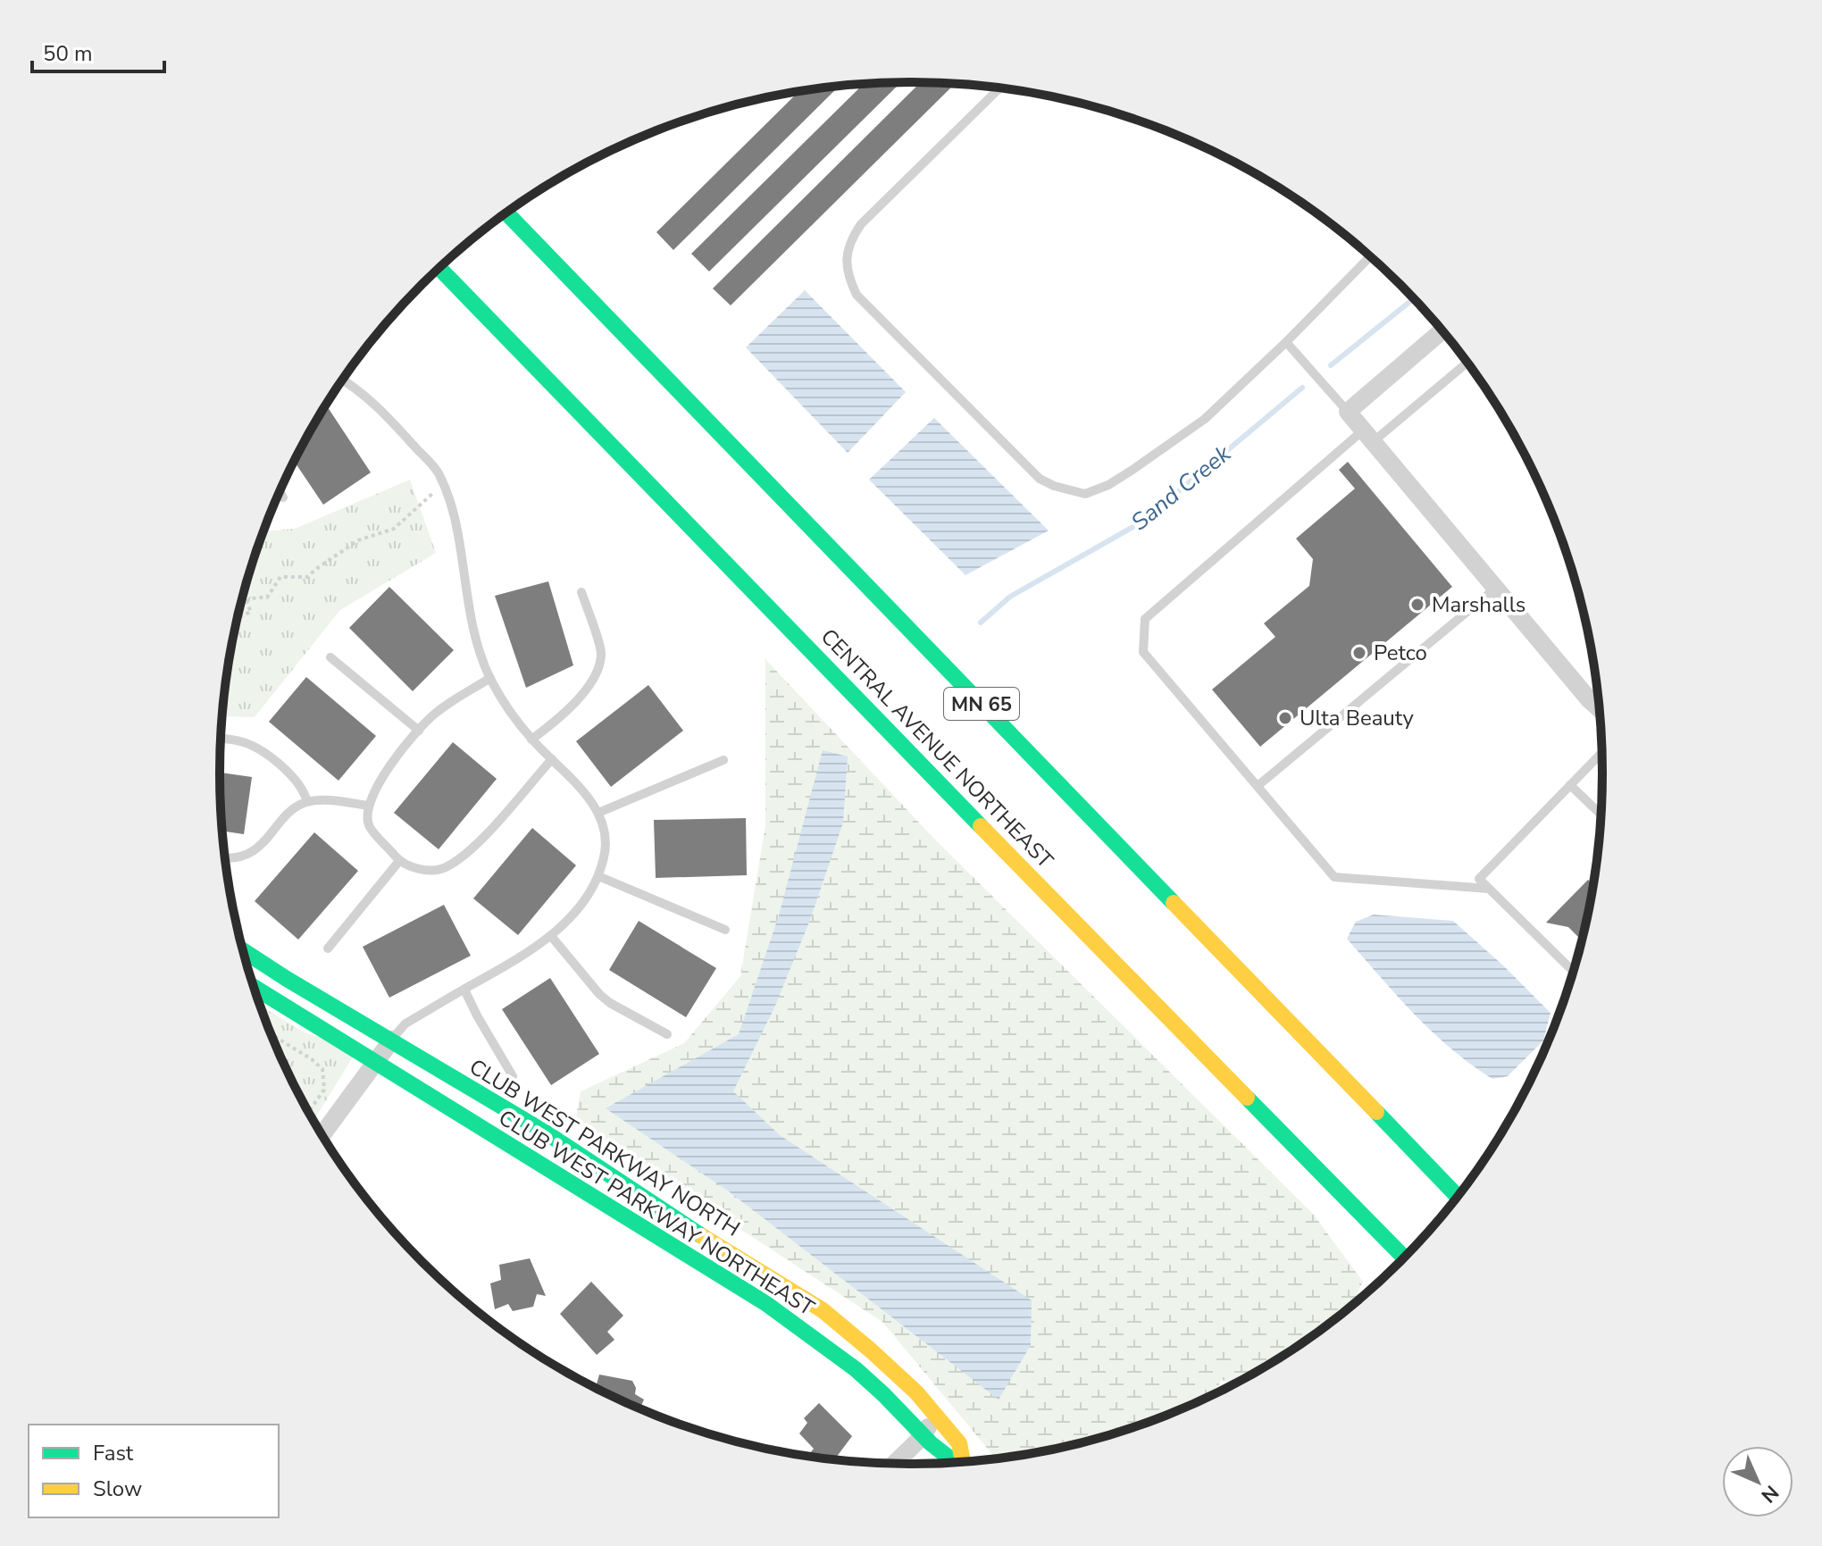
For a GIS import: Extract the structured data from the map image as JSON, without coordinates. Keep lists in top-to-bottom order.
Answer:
{
  "streets": {
    "main road": [
      "MN 65",
      "CENTRAL AVENUE NORTHEAST",
      "CLUB WEST PARKWAY NORTH",
      "CLUB WEST PARKWAY NORTHEAST"
    ]
  },
  "water": ["Sand Creek"],
  "places": ["Marshalls", "Petco", "Ulta Beauty"],
  "legend": ["Fast", "Slow"],
  "scale_bar": "50 m",
  "north": "bottom right"
}
